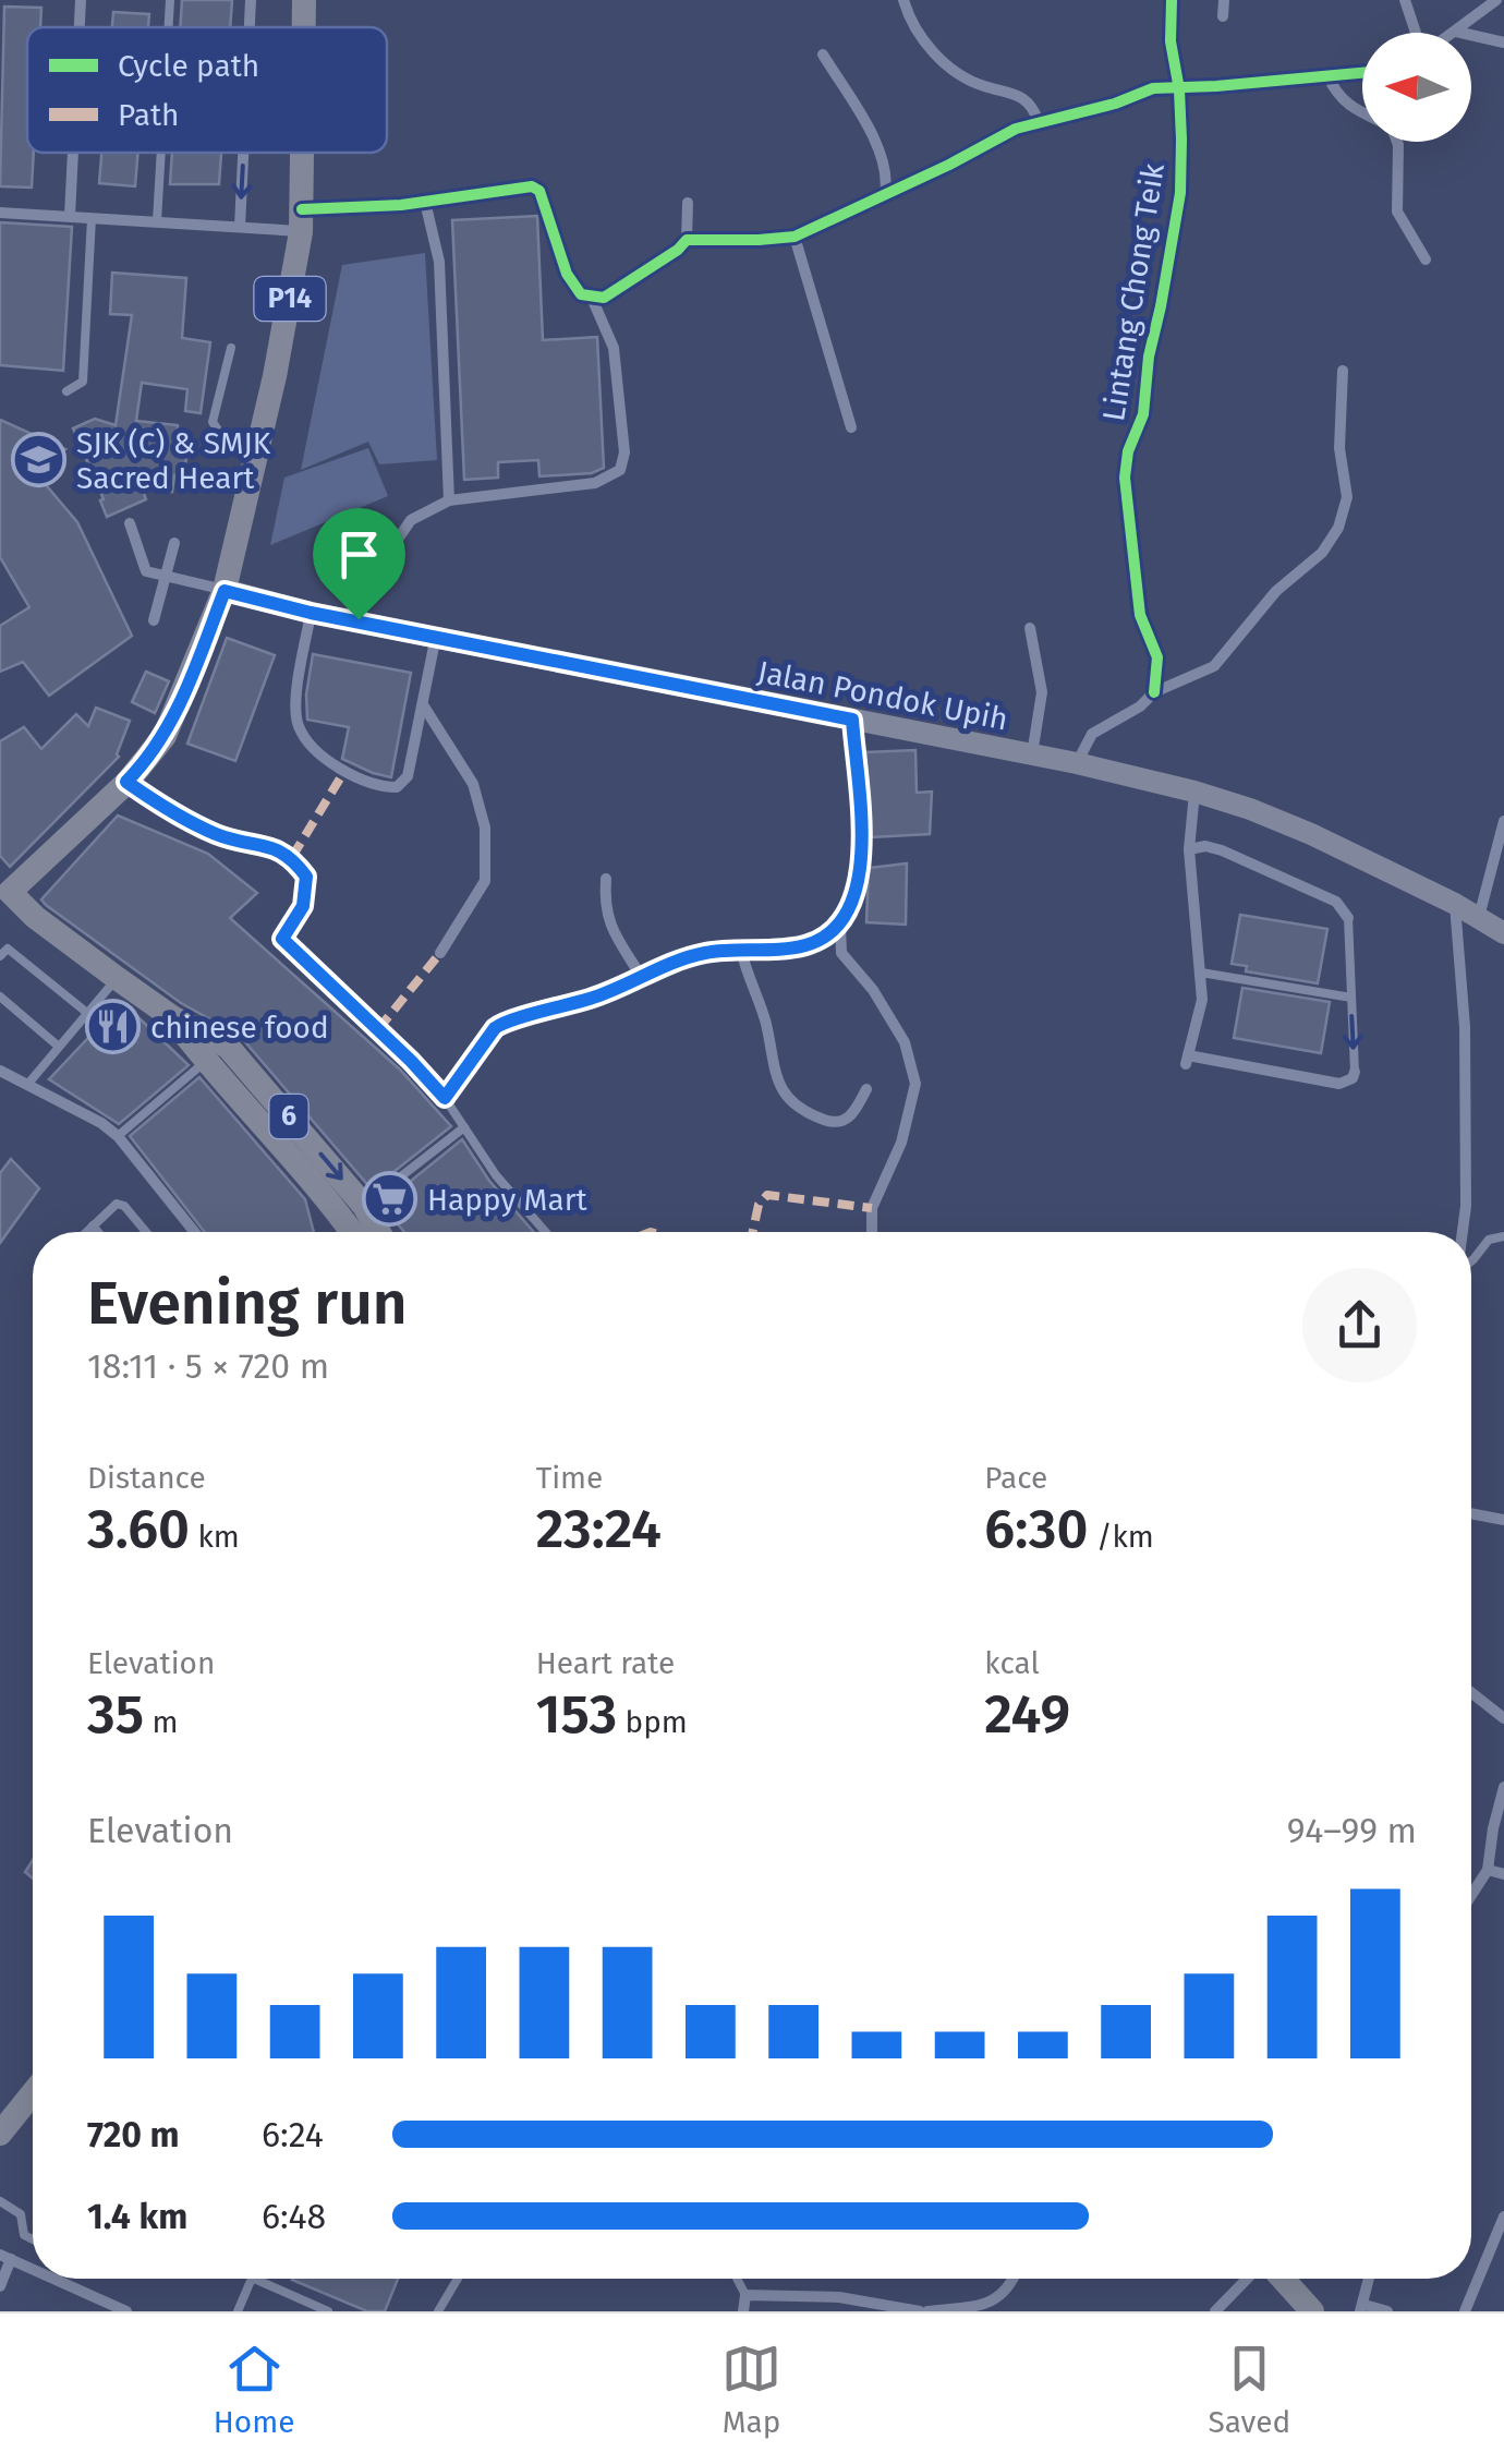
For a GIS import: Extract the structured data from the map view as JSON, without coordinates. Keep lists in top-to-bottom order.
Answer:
{
  "streets": {
    "main road": ["P14", "Jalan Pondok Upih", "6"],
    "street": ["Lintang Chong Teik"]
  },
  "crossings": [
    ["P14", "Jalan Pondok Upih"],
    ["P14", "6"]
  ],
  "places": {
    "school or university": ["SJK (C) & SMJK Sacred Heart"],
    "restaurant": ["chinese food"],
    "supermarket": ["Happy Mart"]
  },
  "legend": ["Cycle path", "Path"],
  "north": "left",
  "page": {
    "heading": ["Evening run", "18:11 · 5 × 720 m"],
    "stats": [
      ["Distance", "3.60 km"],
      ["Time", "23:24"],
      ["Pace", "6:30 /km"],
      ["Elevation", "35 m"],
      ["Heart rate", "153 bpm"],
      ["kcal", "249"]
    ],
    "chart": ["Elevation", "94–99 m"],
    "list": [
      {
        "name": "720 m",
        "note": "6:24"
      },
      {
        "name": "1.4 km",
        "note": "6:48"
      }
    ],
    "tabs": ["Home", "Map", "Saved"]
  }
}
